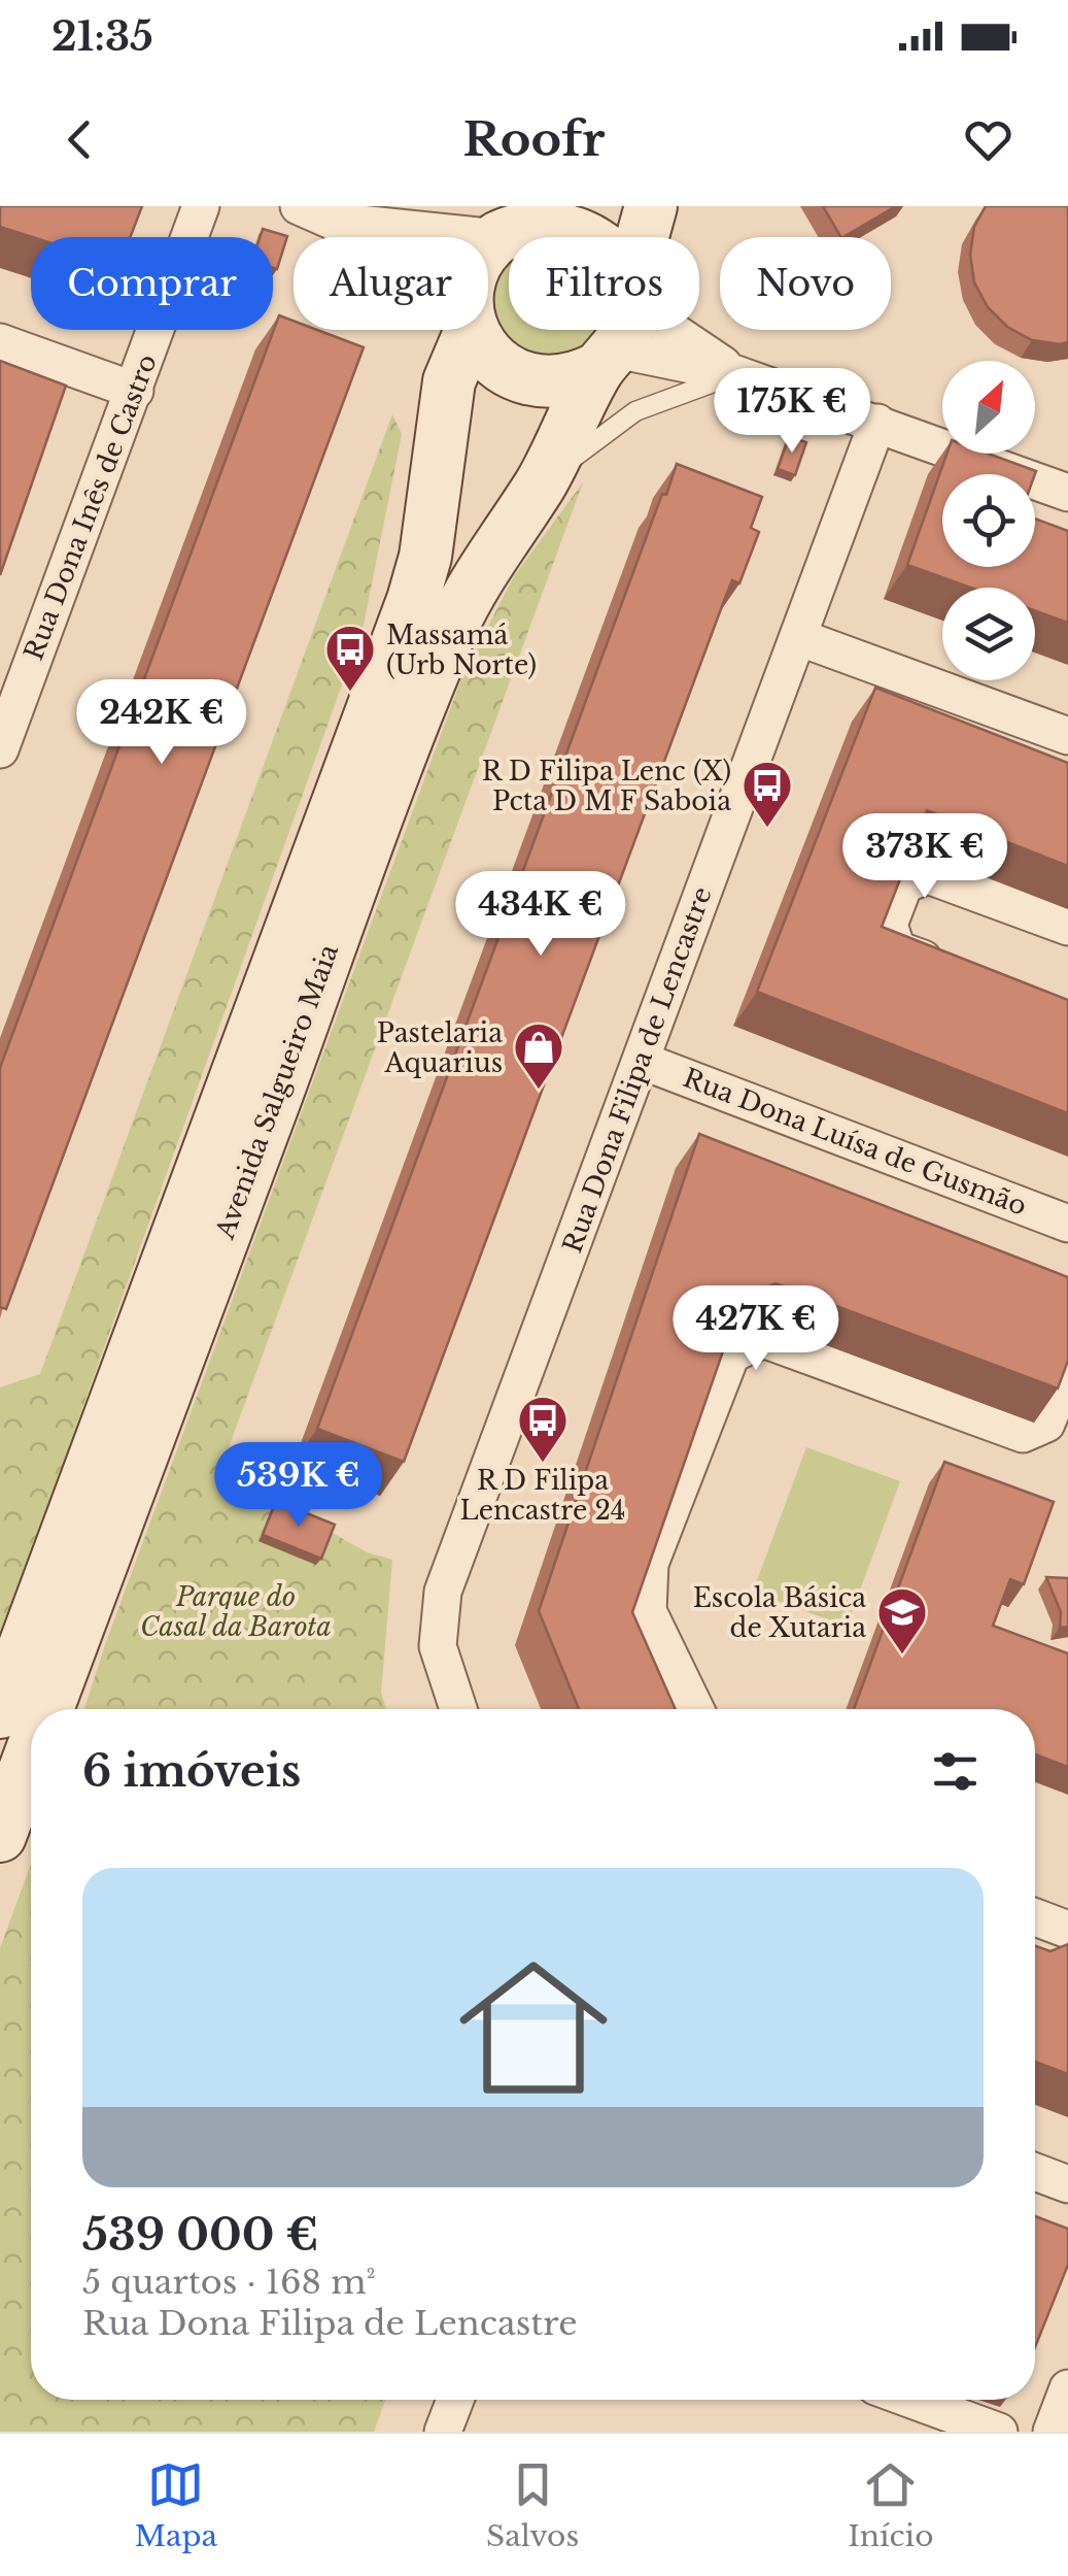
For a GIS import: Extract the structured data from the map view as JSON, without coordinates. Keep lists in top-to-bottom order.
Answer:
{
  "streets": {
    "street": [
      "Rua Dona Inês de Castro",
      "Rua Dona Filipa de Lencastre",
      "Avenida Salgueiro Maia",
      "Rua Dona Luísa de Gusmão"
    ]
  },
  "crossings": [
    ["Rua Dona Filipa de Lencastre", "Rua Dona Luísa de Gusmão"]
  ],
  "parks": ["Parque do Casal da Barota"],
  "places": {
    "bus stop": ["Massamá (Urb Norte)", "R D Filipa Lenc (X) Pcta D M F Saboia", "R D Filipa Lencastre 24"],
    "shop": ["Pastelaria Aquarius"],
    "school or university": ["Escola Básica de Xutaria"]
  },
  "north": "top right",
  "page": {
    "status": "21:35",
    "header": "Roofr",
    "chip": [
      "Comprar",
      "Alugar",
      "Filtros",
      "Novo"
    ],
    "price": [
      "175K €",
      "242K €",
      "373K €",
      "434K €",
      "427K €",
      "539K €"
    ],
    "heading": "6 imóveis",
    "list": [
      {
        "name": "539 000 €",
        "note": "5 quartos · 168 m² · Rua Dona Filipa de Lencastre"
      }
    ],
    "tabs": ["Mapa", "Salvos", "Início"]
  }
}
